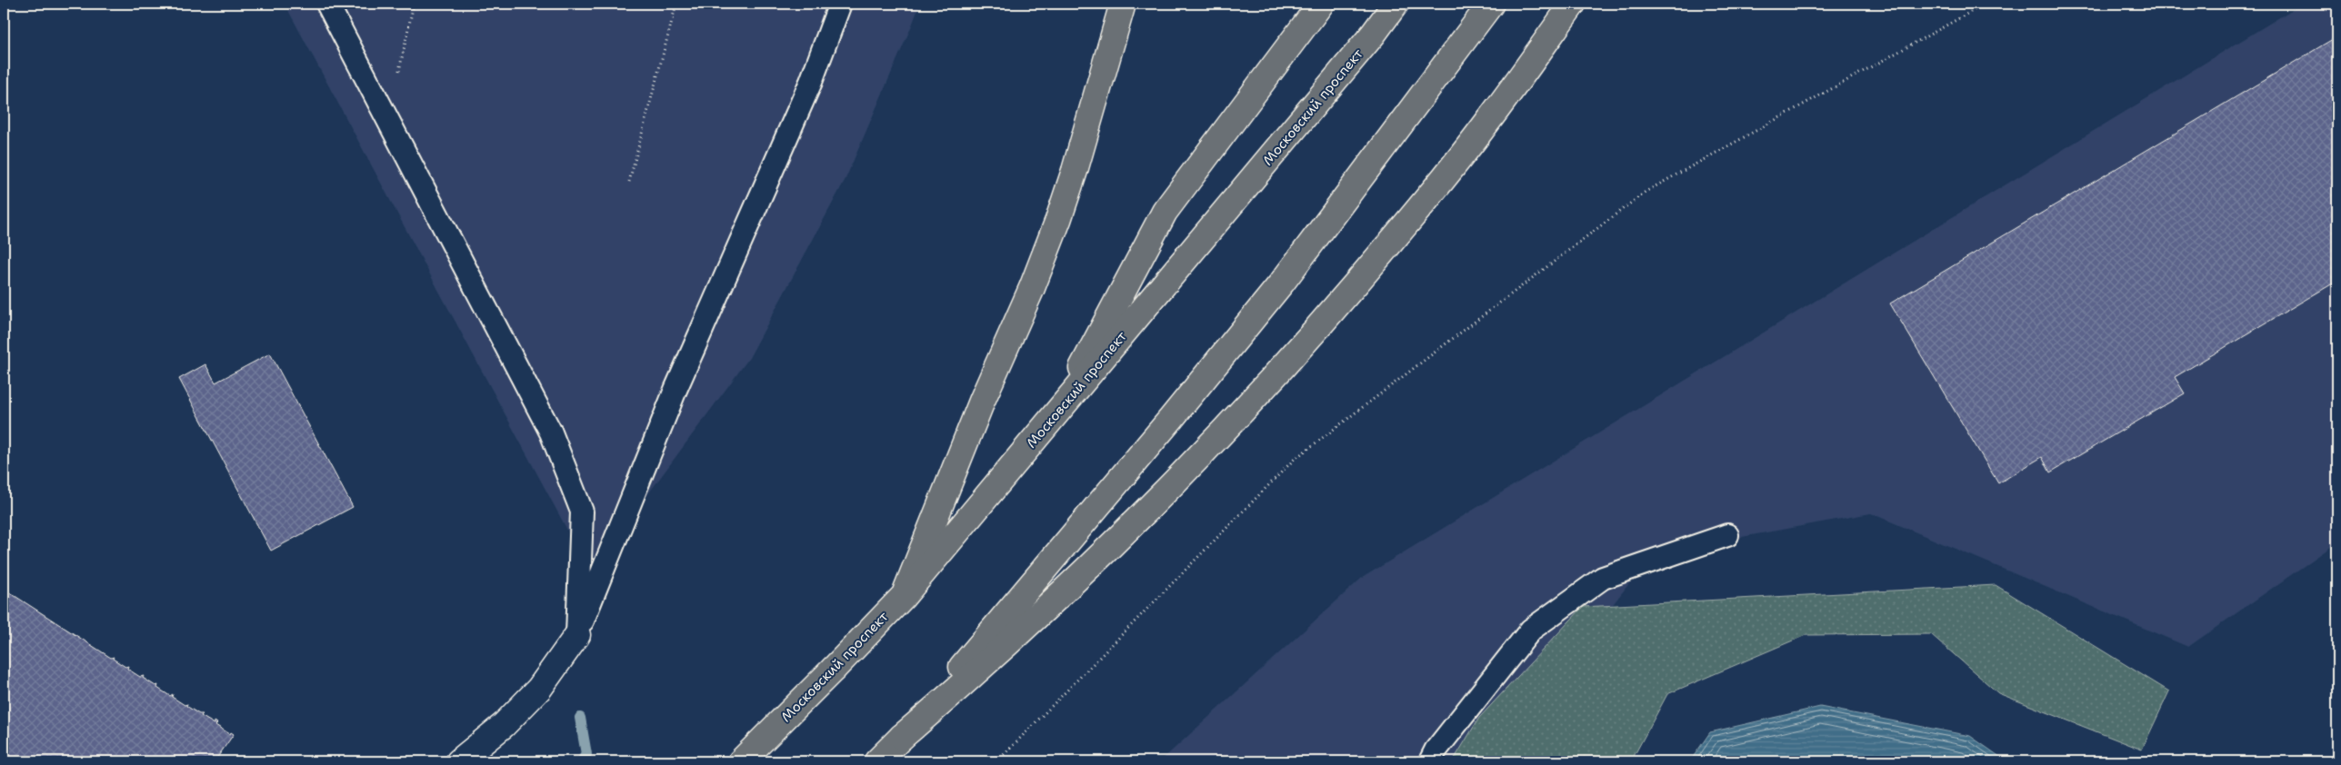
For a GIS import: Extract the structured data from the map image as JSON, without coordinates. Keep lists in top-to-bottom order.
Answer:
{
  "streets": {
    "main road": ["Московский проспект"]
  }
}
